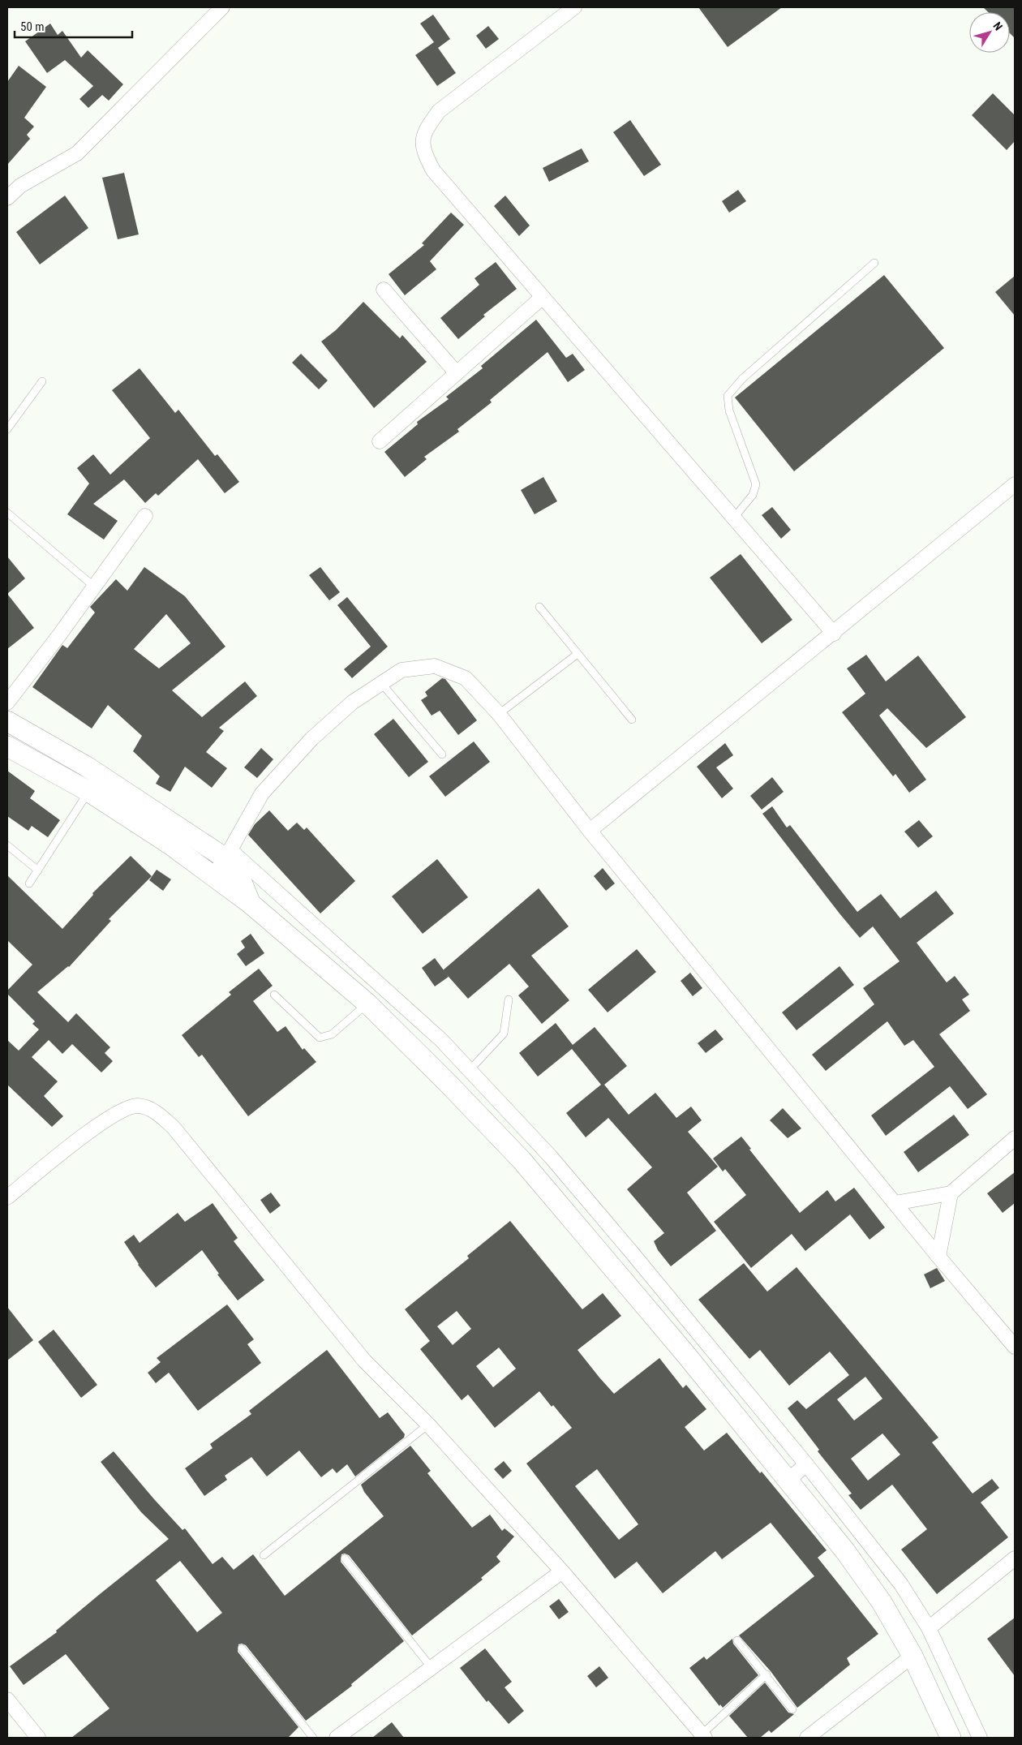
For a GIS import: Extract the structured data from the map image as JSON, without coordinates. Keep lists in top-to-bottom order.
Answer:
{
  "scale_bar": "50 m",
  "north": "top right"
}
